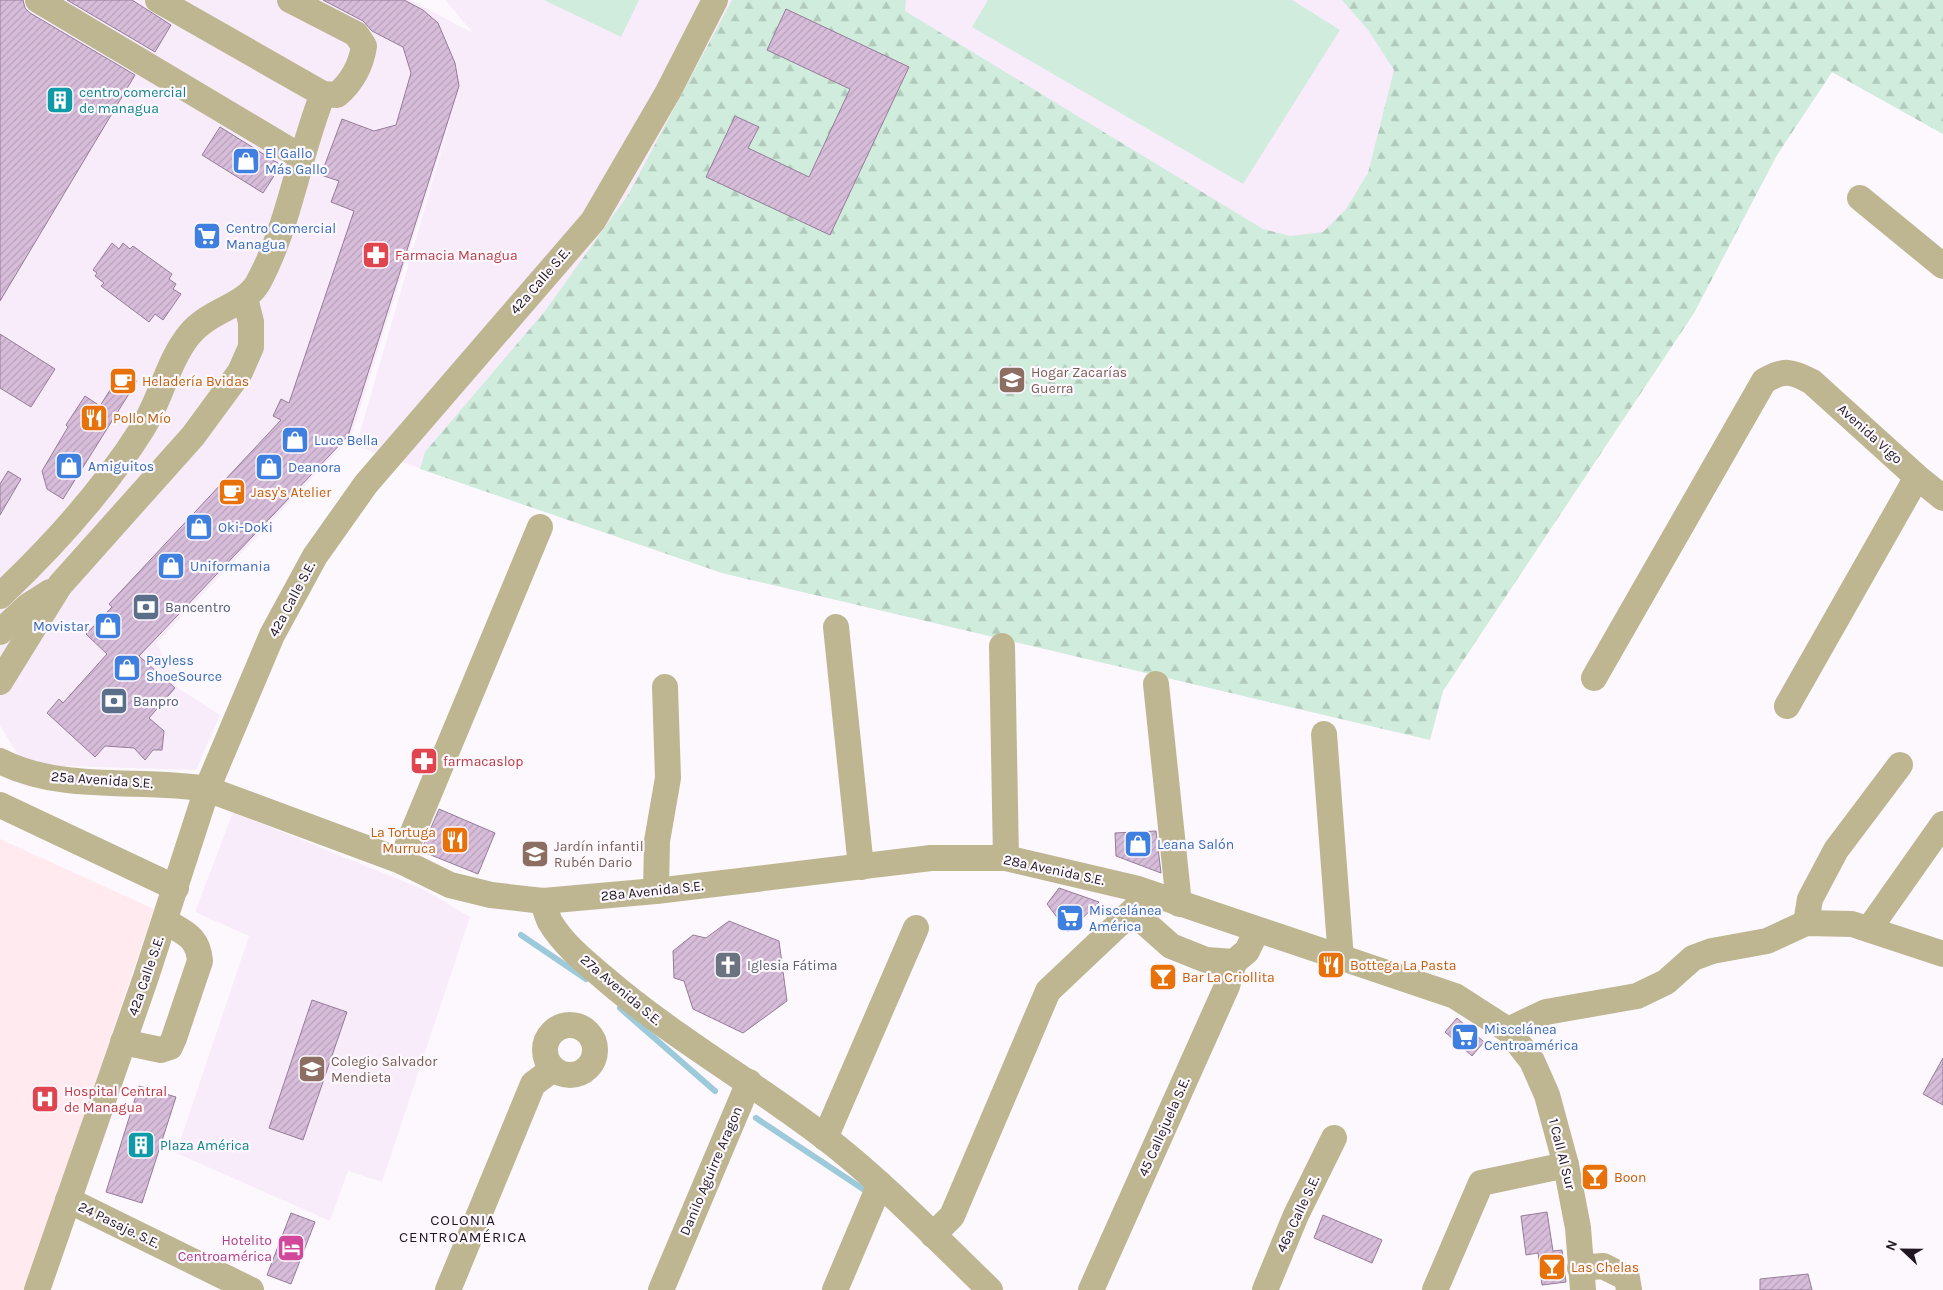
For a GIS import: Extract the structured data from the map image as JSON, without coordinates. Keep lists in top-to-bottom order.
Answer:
{
  "streets": {
    "street": [
      "42a Calle S.E.",
      "Avenida Vigo",
      "25a Avenida S.E.",
      "28a Avenida S.E.",
      "27a Avenida S.E.",
      "45 Callejuela S.E.",
      "1 Call Al Sur",
      "Danilo Aguirre Aragon",
      "46a Calle S.E.",
      "24 Pasaje. S.E."
    ]
  },
  "crossings": [
    ["42a Calle S.E.", "25a Avenida S.E."],
    ["42a Calle S.E.", "24 Pasaje. S.E."],
    ["28a Avenida S.E.", "27a Avenida S.E."],
    ["28a Avenida S.E.", "1 Call Al Sur"],
    ["27a Avenida S.E.", "Danilo Aguirre Aragon"]
  ],
  "districts": ["COLONIA CENTROAMÉRICA"],
  "places": {
    "building": ["centro comercial de managua", "Plaza América"],
    "shop": [
      "El Gallo Más Gallo",
      "Luce Bella",
      "Amiguitos",
      "Deanora",
      "Oki-Doki",
      "Uniformania",
      "Movistar",
      "Payless ShoeSource",
      "Leana Salón"
    ],
    "supermarket": ["Centro Comercial Managua", "Miscelánea América", "Miscelánea Centroamérica"],
    "pharmacy": ["Farmacia Managua", "farmacaslop"],
    "school or university": ["Hogar Zacarías Guerra", "Jardín infantil Rubén Dario", "Colegio Salvador Mendieta"],
    "cafe": ["Heladería Bvidas", "Jasy's Atelier"],
    "restaurant": ["Pollo Mío", "La Tortuga Murruca", "Bottega La Pasta"],
    "bank": ["Bancentro", "Banpro"],
    "church": ["Iglesia Fátima"],
    "bar": ["Bar La Criollita", "Boon", "Las Chelas"],
    "hospital": ["Hospital Central de Managua"],
    "hotel": ["Hotelito Centroamérica"]
  },
  "north": "left"
}
